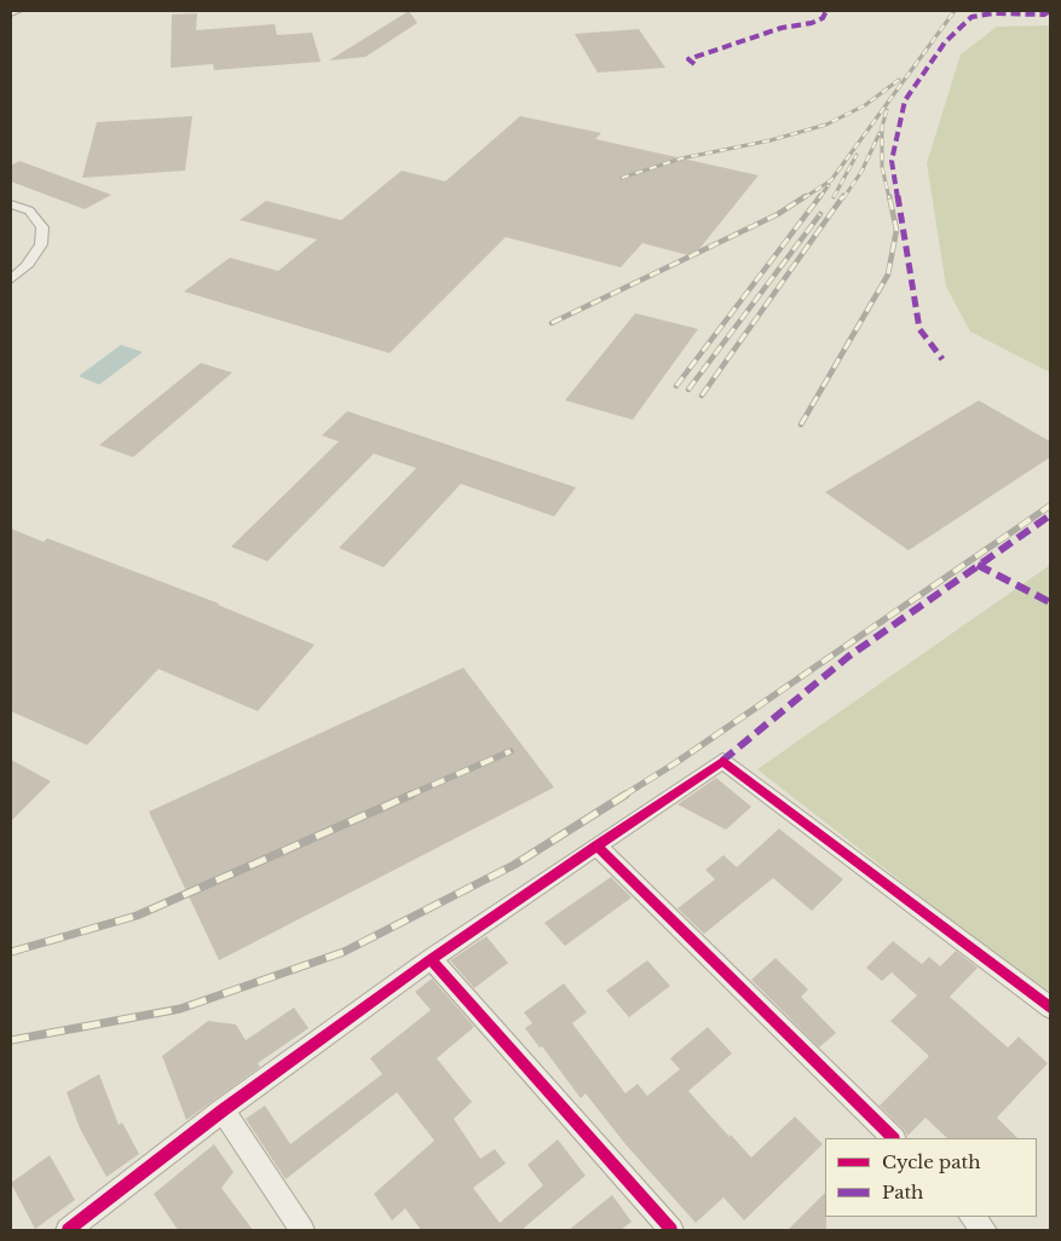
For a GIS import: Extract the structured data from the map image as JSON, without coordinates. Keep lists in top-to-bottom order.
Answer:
{
  "legend": ["Cycle path", "Path"]
}
